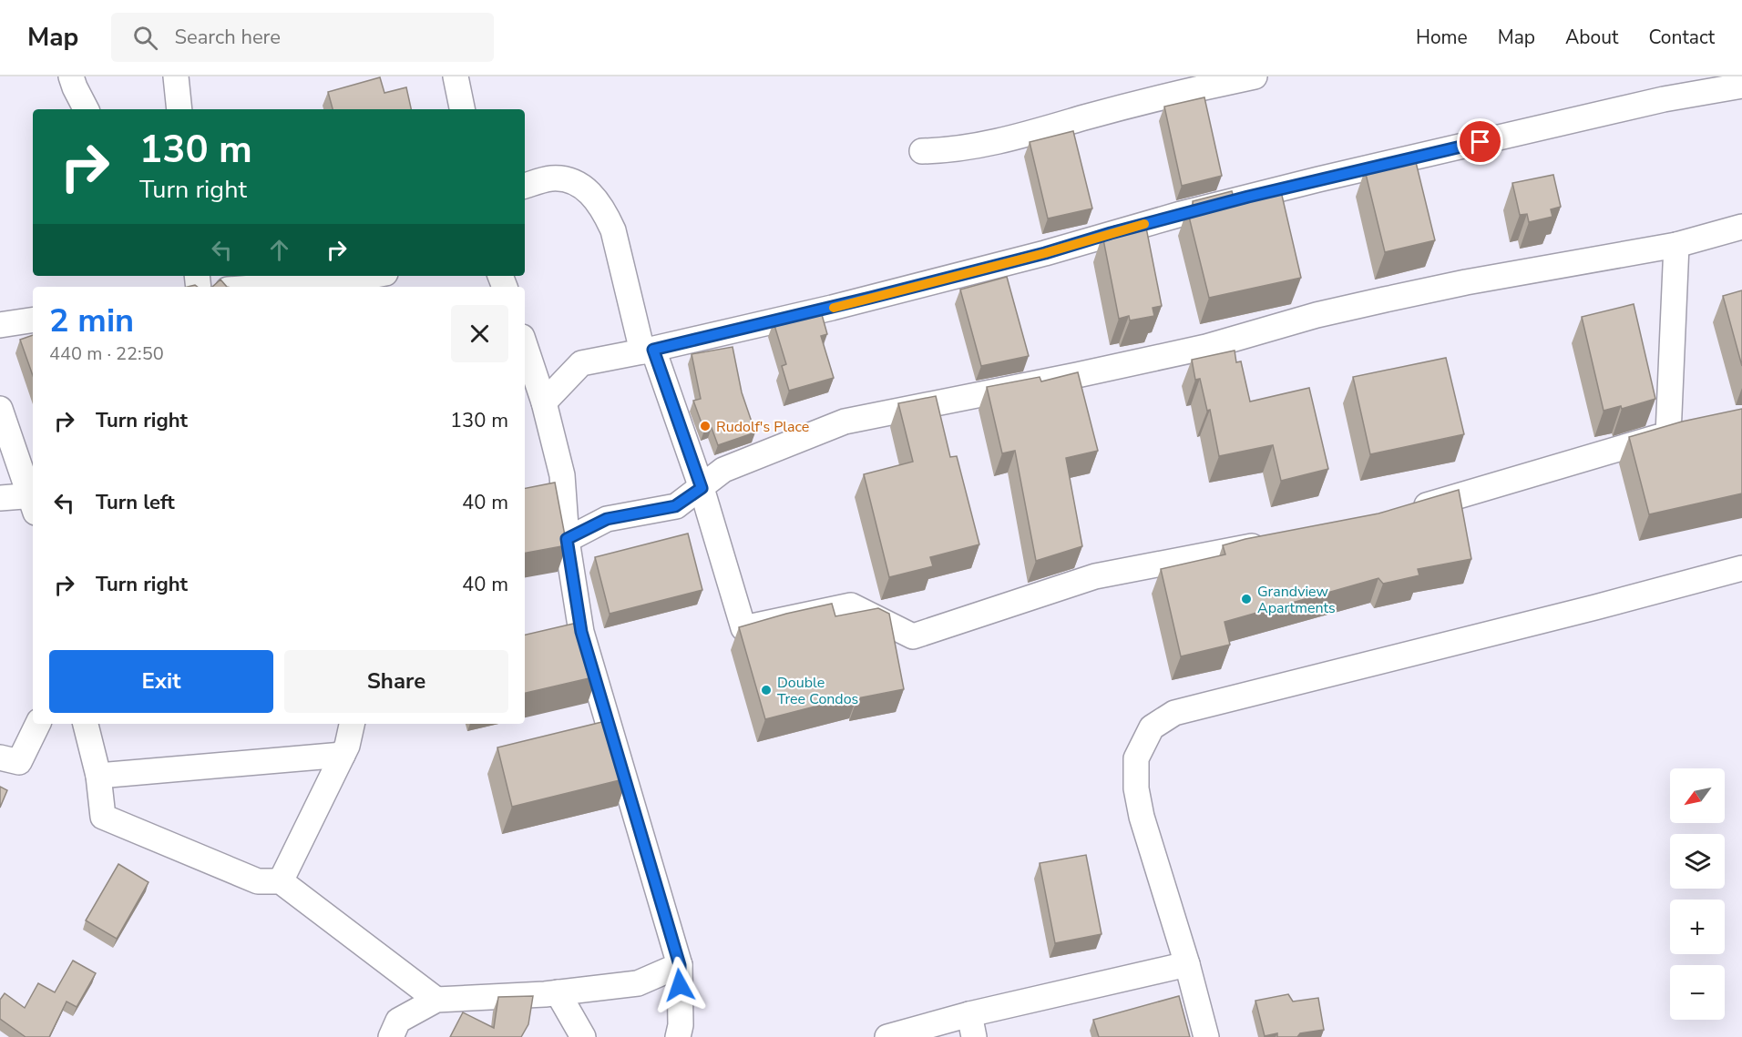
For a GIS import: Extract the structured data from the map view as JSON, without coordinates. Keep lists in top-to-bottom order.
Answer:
{
  "places": ["Rudolf's Place", "Grandview Apartments", "Double Tree Condos"],
  "north": "bottom left",
  "page": {
    "header": "Map",
    "search": "Search here",
    "nav": [
      "Home",
      "Map",
      "About",
      "Contact"
    ],
    "turn": ["130 m", "Turn right"],
    "heading": ["2 min", "440 m · 22:50"],
    "list": [
      {
        "name": "Turn right",
        "value": "130 m"
      },
      {
        "name": "Turn left",
        "value": "40 m"
      },
      {
        "name": "Turn right",
        "value": "40 m"
      }
    ],
    "buttons": ["Exit", "Share"],
    "map_buttons": ["+", "−"]
  }
}
